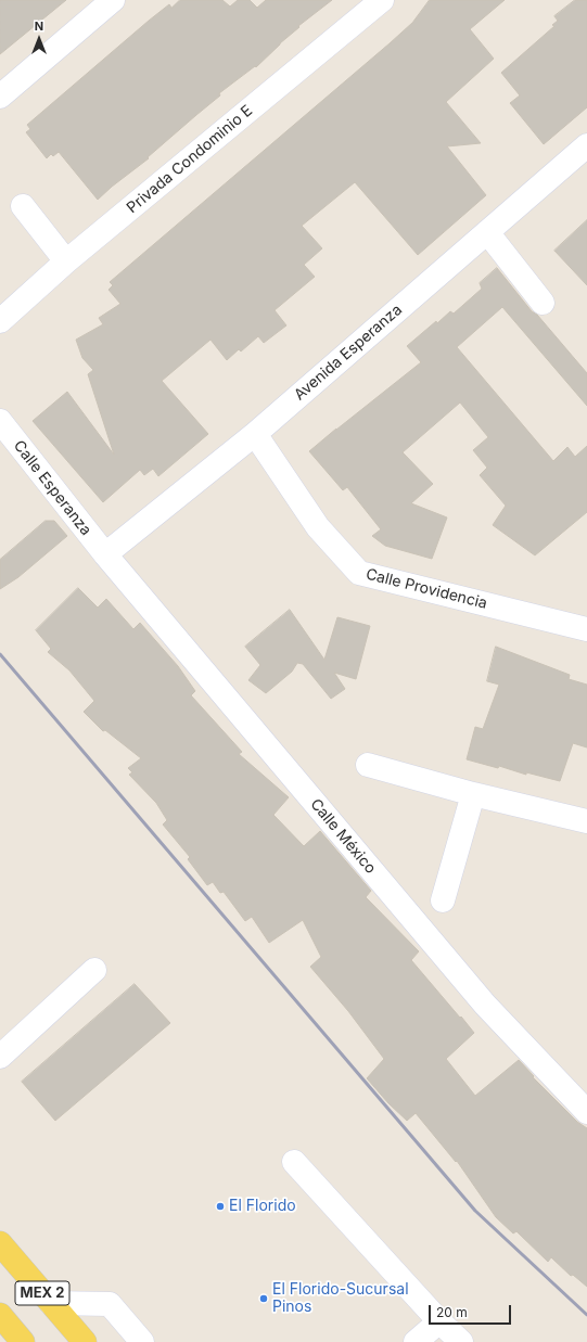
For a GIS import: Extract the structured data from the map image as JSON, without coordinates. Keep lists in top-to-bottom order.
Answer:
{
  "streets": {
    "main road": ["MEX 2"],
    "street": [
      "Privada Condominio E",
      "Avenida Esperanza",
      "Calle Esperanza",
      "Calle Providencia",
      "Calle México"
    ]
  },
  "crossings": [
    ["Avenida Esperanza", "Calle Esperanza"],
    ["Avenida Esperanza", "Calle Providencia"],
    ["Avenida Esperanza", "Calle México"],
    ["Calle Esperanza", "Calle México"]
  ],
  "places": ["El Florido", "El Florido-Sucursal Pinos"],
  "scale_bar": "20 m",
  "north": "top"
}
